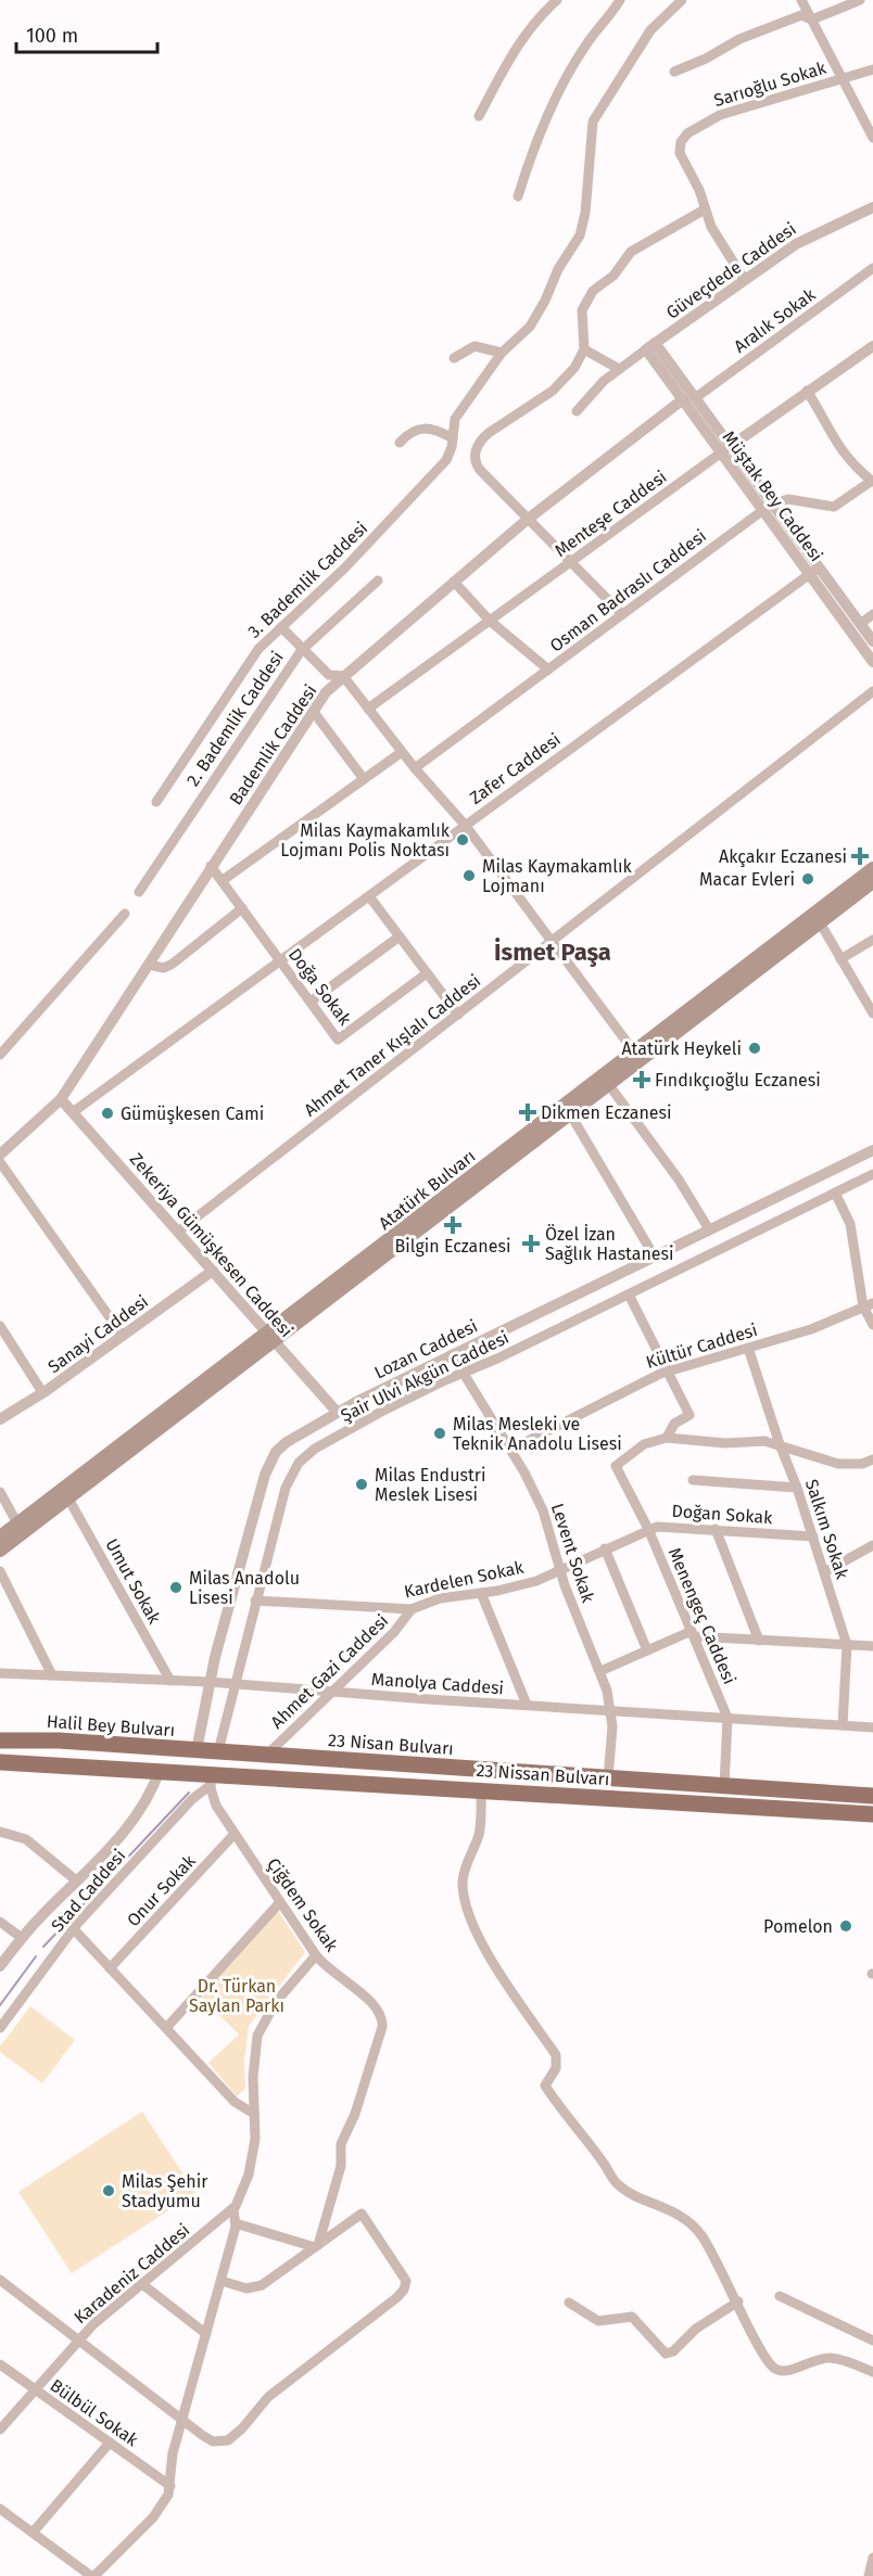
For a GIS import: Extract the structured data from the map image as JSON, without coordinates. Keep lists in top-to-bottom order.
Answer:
{
  "streets": {
    "highway": ["Halil Bey Bulvarı", "23 Nisan Bulvarı", "23 Nissan Bulvarı"],
    "main road": ["Atatürk Bulvarı"],
    "street": [
      "Sarıoğlu Sokak",
      "Güveçdede Caddesi",
      "Aralık Sokak",
      "Müştak Bey Caddesi",
      "Menteşe Caddesi",
      "3. Bademlik Caddesi",
      "Osman Badraslı Caddesi",
      "2. Bademlik Caddesi",
      "Bademlik Caddesi",
      "Zafer Caddesi",
      "Doğa Sokak",
      "Ahmet Taner Kışlalı Caddesi",
      "Zekeriya Gümüşkesen Caddesi",
      "Sanayi Caddesi",
      "Kültür Caddesi",
      "Lozan Caddesi",
      "Şair Ulvi Akgün Caddesi",
      "Doğan Sokak",
      "Salkım Sokak",
      "Levent Sokak",
      "Kardelen Sokak",
      "Umut Sokak",
      "Menengeç Caddesi",
      "Ahmet Gazi Caddesi",
      "Manolya Caddesi",
      "Stad Caddesi",
      "Onur Sokak",
      "Çiğdem Sokak",
      "Karadeniz Caddesi",
      "Bülbül Sokak"
    ]
  },
  "crossings": [
    ["Sarıoğlu Sokak", "Güveçdede Caddesi"],
    ["Güveçdede Caddesi", "Müştak Bey Caddesi"],
    ["Aralık Sokak", "Müştak Bey Caddesi"],
    ["Aralık Sokak", "Bademlik Caddesi"],
    ["Müştak Bey Caddesi", "Menteşe Caddesi"],
    ["Müştak Bey Caddesi", "Osman Badraslı Caddesi"],
    ["Müştak Bey Caddesi", "Bademlik Caddesi"],
    ["Müştak Bey Caddesi", "Zafer Caddesi"],
    ["Bademlik Caddesi", "Doğa Sokak"],
    ["Bademlik Caddesi", "Zekeriya Gümüşkesen Caddesi"],
    ["Zafer Caddesi", "Doğa Sokak"],
    ["Zafer Caddesi", "Zekeriya Gümüşkesen Caddesi"],
    ["Ahmet Taner Kışlalı Caddesi", "Zekeriya Gümüşkesen Caddesi"],
    ["Atatürk Bulvarı", "Zekeriya Gümüşkesen Caddesi"],
    ["Atatürk Bulvarı", "Umut Sokak"],
    ["Zekeriya Gümüşkesen Caddesi", "Sanayi Caddesi"],
    ["Zekeriya Gümüşkesen Caddesi", "Lozan Caddesi"],
    ["Kültür Caddesi", "Salkım Sokak"],
    ["Kültür Caddesi", "Levent Sokak"],
    ["Lozan Caddesi", "Levent Sokak"],
    ["Lozan Caddesi", "Manolya Caddesi"],
    ["Lozan Caddesi", "Halil Bey Bulvarı"],
    ["Şair Ulvi Akgün Caddesi", "Levent Sokak"],
    ["Şair Ulvi Akgün Caddesi", "Kardelen Sokak"],
    ["Şair Ulvi Akgün Caddesi", "Manolya Caddesi"],
    ["Şair Ulvi Akgün Caddesi", "Halil Bey Bulvarı"],
    ["Şair Ulvi Akgün Caddesi", "23 Nisan Bulvarı"],
    ["Doğan Sokak", "Salkım Sokak"],
    ["Doğan Sokak", "Levent Sokak"],
    ["Doğan Sokak", "Kardelen Sokak"],
    ["Doğan Sokak", "Menengeç Caddesi"],
    ["Salkım Sokak", "Manolya Caddesi"],
    ["Levent Sokak", "Kardelen Sokak"],
    ["Levent Sokak", "Manolya Caddesi"],
    ["Levent Sokak", "23 Nisan Bulvarı"],
    ["Kardelen Sokak", "Ahmet Gazi Caddesi"],
    ["Umut Sokak", "Manolya Caddesi"],
    ["Menengeç Caddesi", "Manolya Caddesi"],
    ["Menengeç Caddesi", "23 Nisan Bulvarı"],
    ["Ahmet Gazi Caddesi", "Manolya Caddesi"],
    ["Ahmet Gazi Caddesi", "23 Nisan Bulvarı"],
    ["Halil Bey Bulvarı", "23 Nisan Bulvarı"],
    ["23 Nissan Bulvarı", "Stad Caddesi"],
    ["23 Nissan Bulvarı", "Çiğdem Sokak"],
    ["Stad Caddesi", "Çiğdem Sokak"],
    ["Onur Sokak", "Çiğdem Sokak"],
    ["Çiğdem Sokak", "Karadeniz Caddesi"],
    ["Karadeniz Caddesi", "Bülbül Sokak"]
  ],
  "districts": ["İsmet Paşa"],
  "parks": ["Dr. Türkan Saylan Parkı"],
  "places": {
    "other": [
      "Milas Kaymakamlık Lojmanı Polis Noktası",
      "Milas Kaymakamlık Lojmanı",
      "Macar Evleri",
      "Atatürk Heykeli",
      "Gümüşkesen Cami",
      "Milas Mesleki ve Teknik Anadolu Lisesi",
      "Milas Endustri Meslek Lisesi",
      "Milas Anadolu Lisesi",
      "Pomelon",
      "Milas Şehir Stadyumu"
    ],
    "health": [
      "Akçakır Eczanesi",
      "Fındıkçıoğlu Eczanesi",
      "Dikmen Eczanesi",
      "Bilgin Eczanesi",
      "Özel İzan Sağlık Hastanesi"
    ]
  },
  "scale_bar": "100 m"
}
